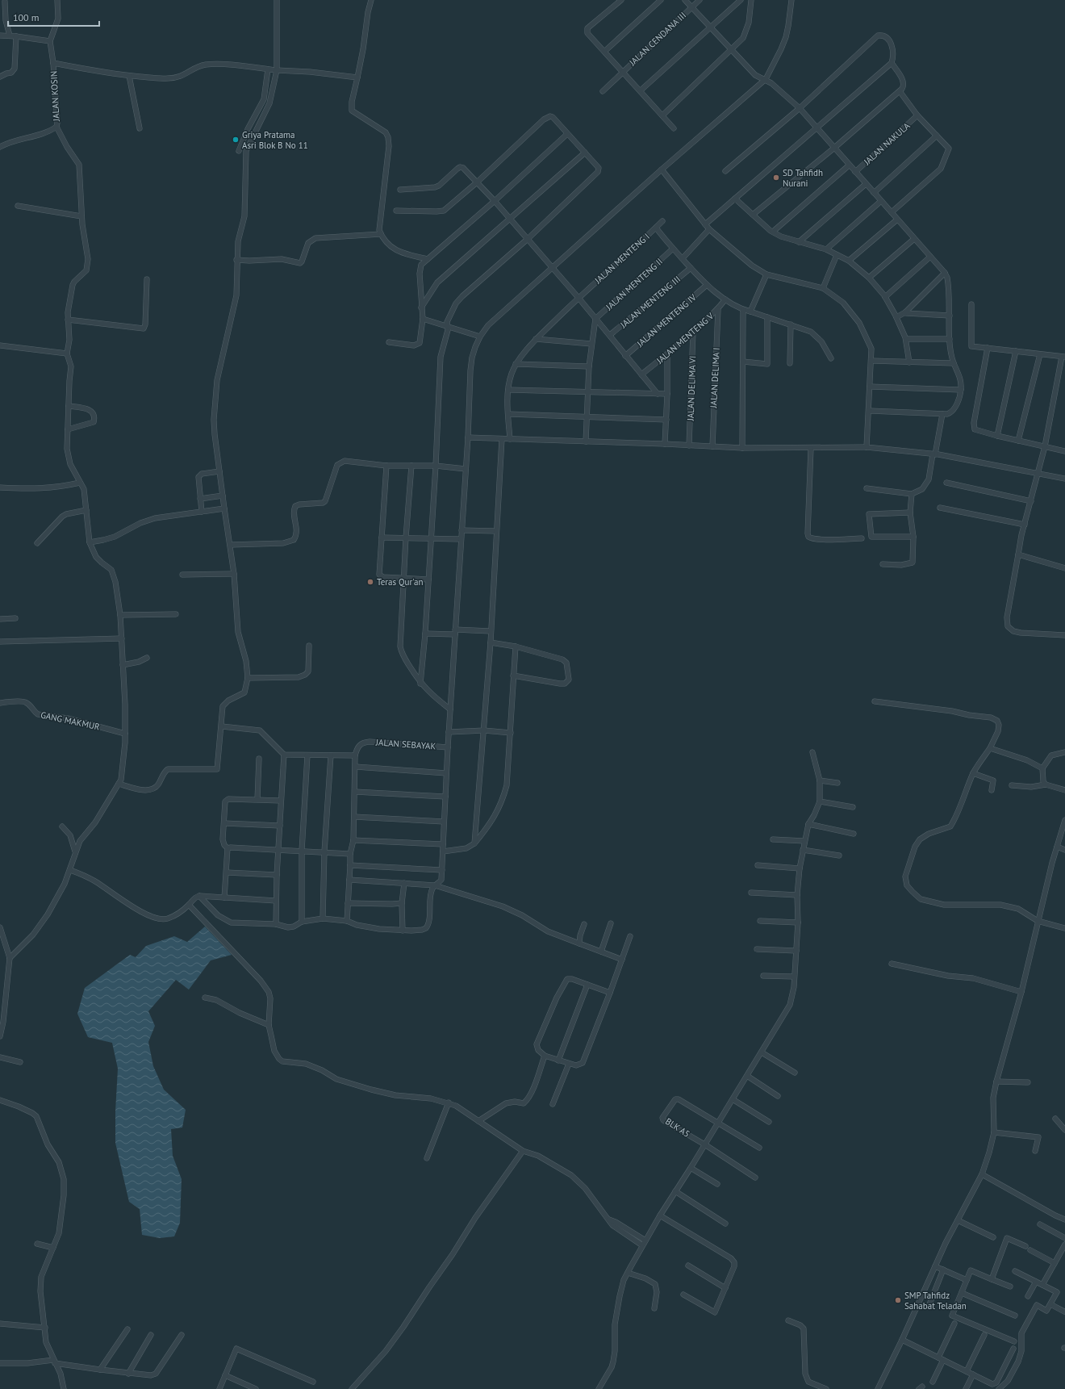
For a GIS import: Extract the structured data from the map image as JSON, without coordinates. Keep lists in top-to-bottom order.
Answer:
{
  "streets": {
    "street": [
      "JALAN CENDANA III",
      "JALAN KOSIN",
      "JALAN NAKULA",
      "JALAN MENTENG I",
      "JALAN MENTENG II",
      "JALAN MENTENG III",
      "JALAN MENTENG IV",
      "JALAN MENTENG V",
      "JALAN DELIMA I",
      "JALAN DELIMA VI",
      "GANG MAKMUR",
      "JALAN SEBAYAK",
      "BLK A5"
    ]
  },
  "crossings": [
    ["JALAN MENTENG V", "JALAN DELIMA I"],
    ["JALAN MENTENG V", "JALAN DELIMA VI"]
  ],
  "places": [
    "Griya Pratama Asri Blok B No 11",
    "SD Tahfidh Nurani",
    "Teras Qur'an",
    "SMP Tahfidz Sahabat Teladan"
  ],
  "scale_bar": "100 m"
}
